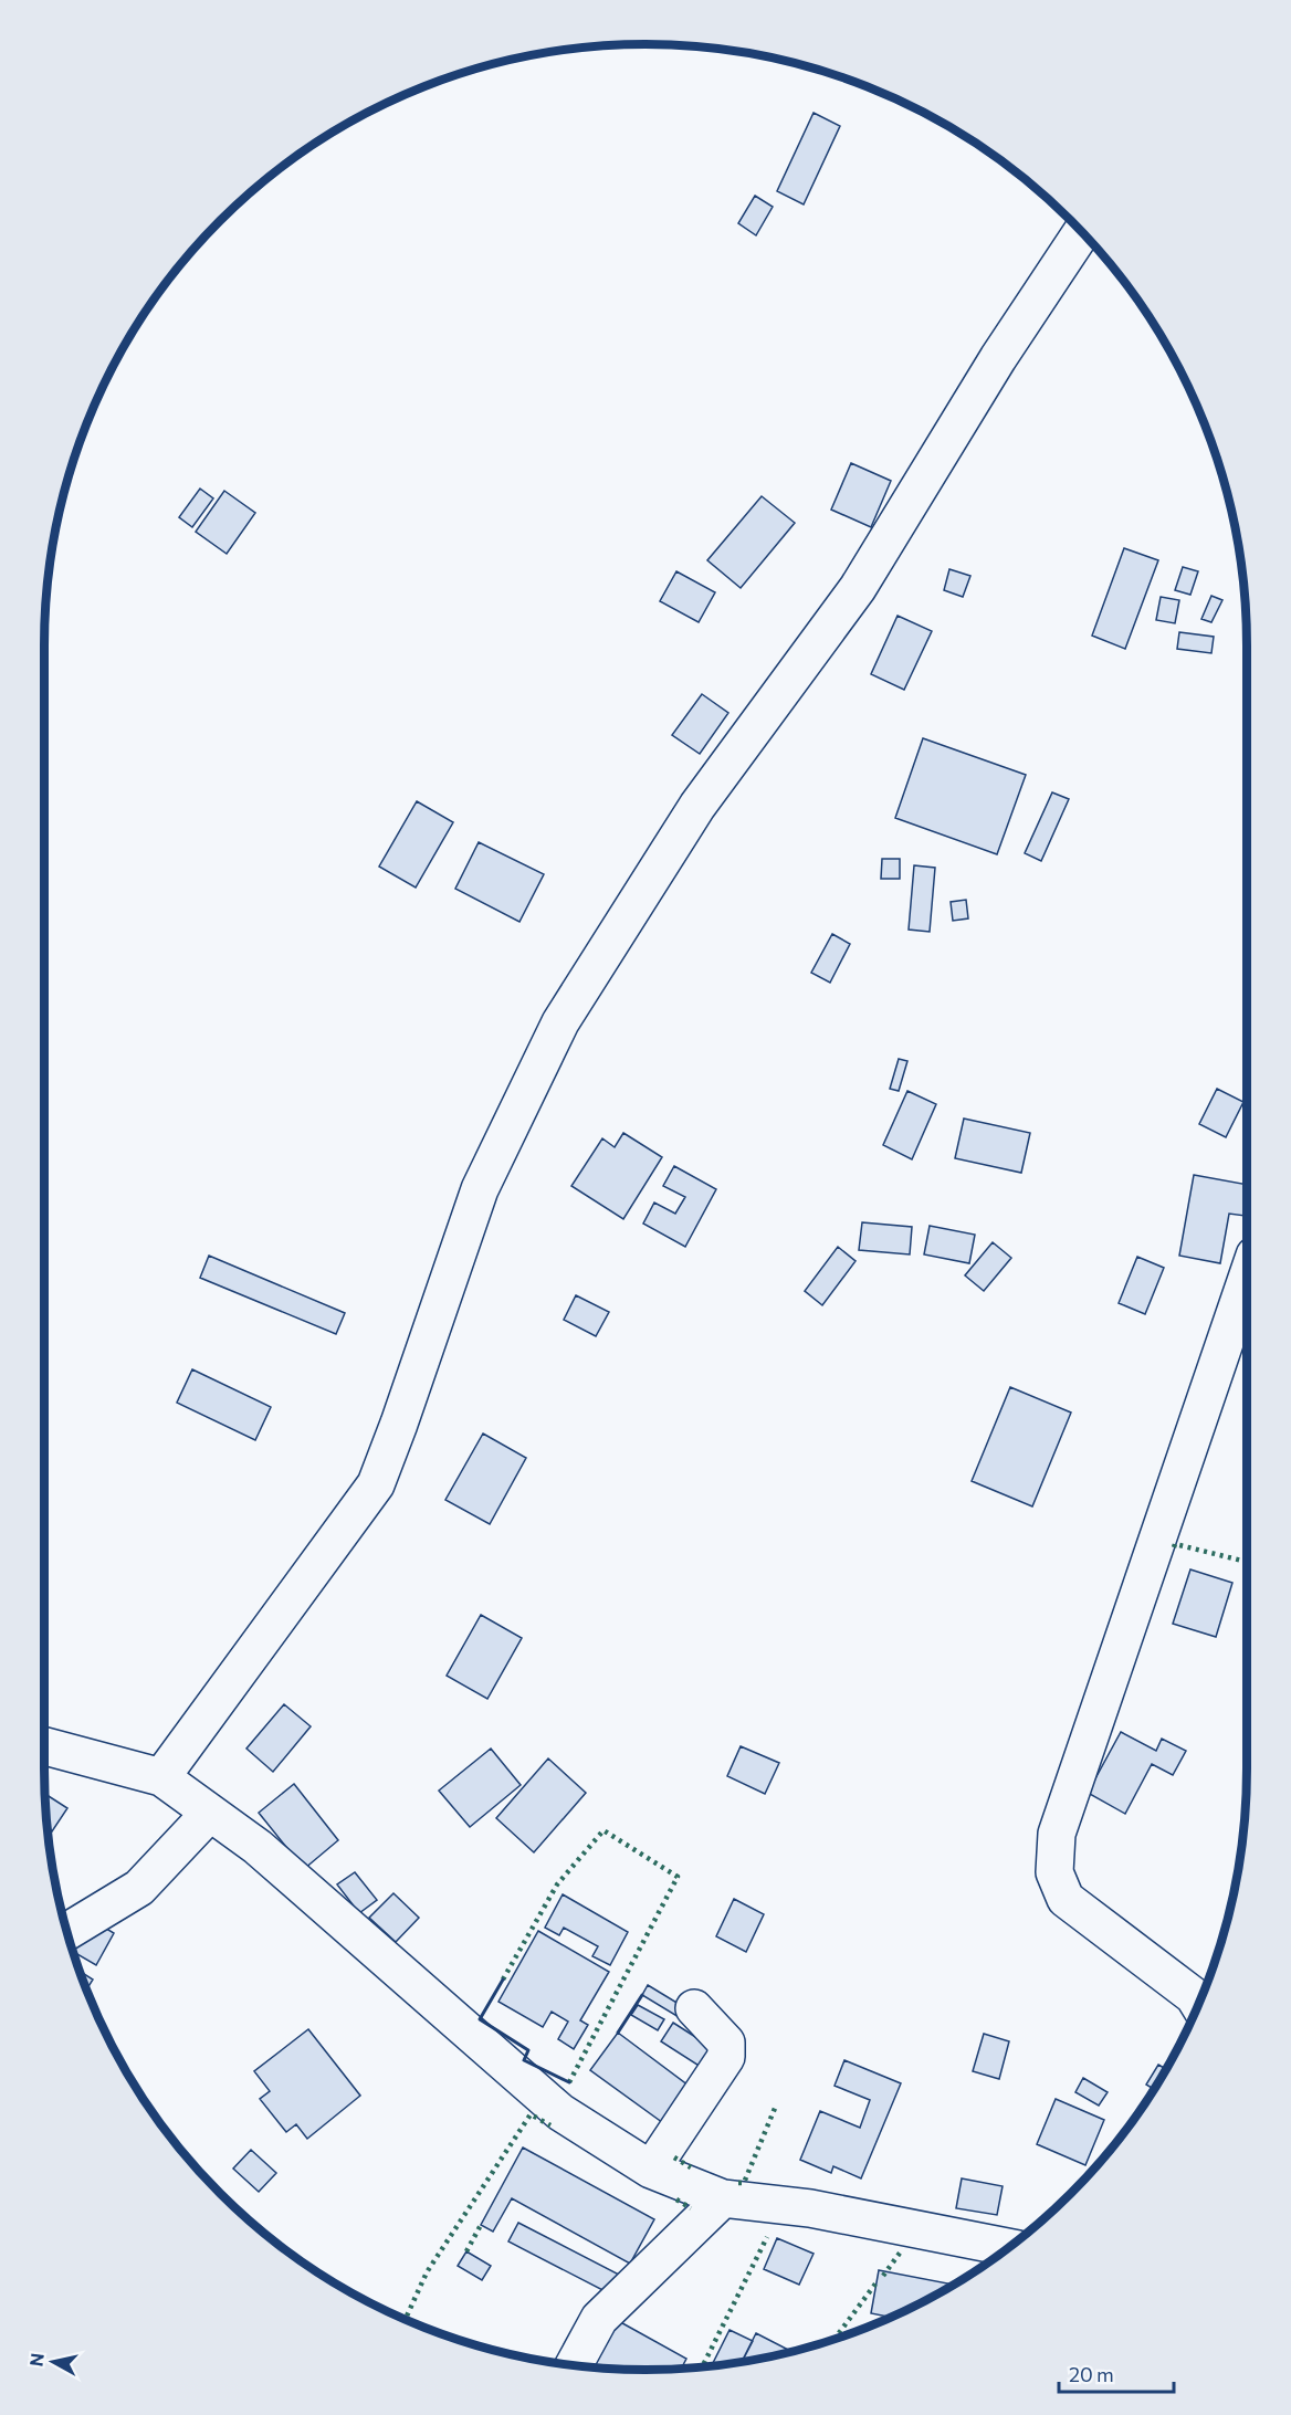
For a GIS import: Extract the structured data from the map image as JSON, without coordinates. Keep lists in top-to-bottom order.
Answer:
{
  "scale_bar": "20 m",
  "north": "left"
}
